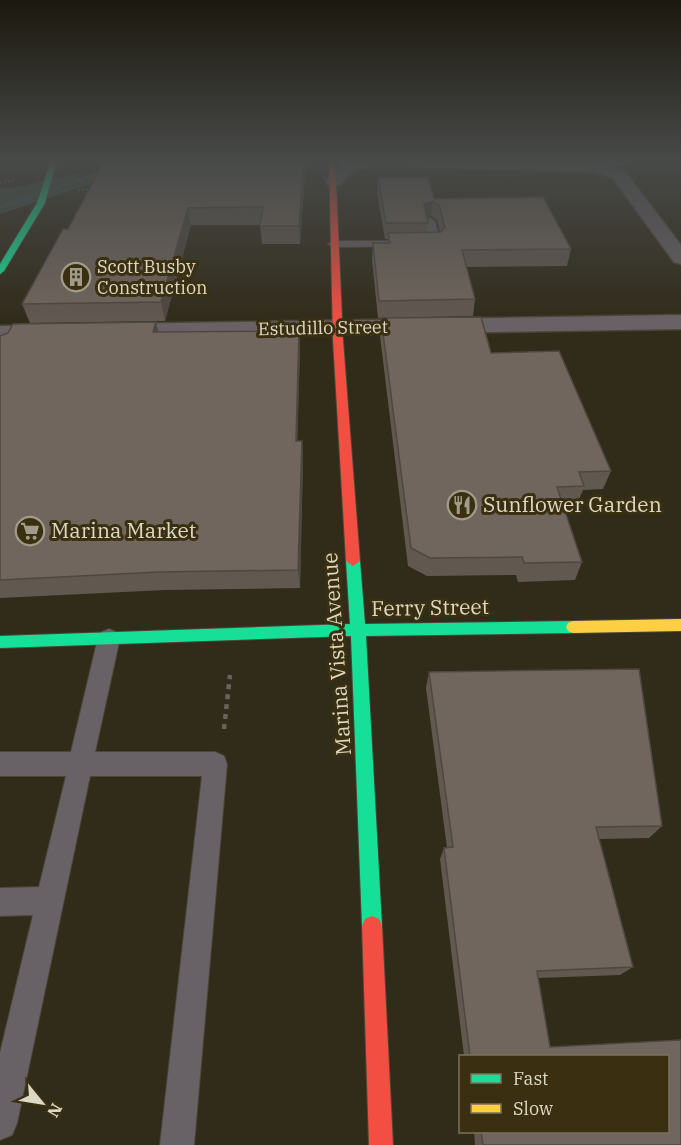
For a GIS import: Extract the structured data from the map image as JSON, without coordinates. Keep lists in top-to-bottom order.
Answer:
{
  "streets": {
    "main road": ["Ferry Street", "Marina Vista Avenue"],
    "street": ["Estudillo Street"]
  },
  "crossings": [
    ["Estudillo Street", "Marina Vista Avenue"],
    ["Ferry Street", "Marina Vista Avenue"]
  ],
  "places": {
    "building": ["Scott Busby Construction"],
    "restaurant": ["Sunflower Garden"],
    "supermarket": ["Marina Market"]
  },
  "legend": ["Fast", "Slow"],
  "north": "bottom right"
}
